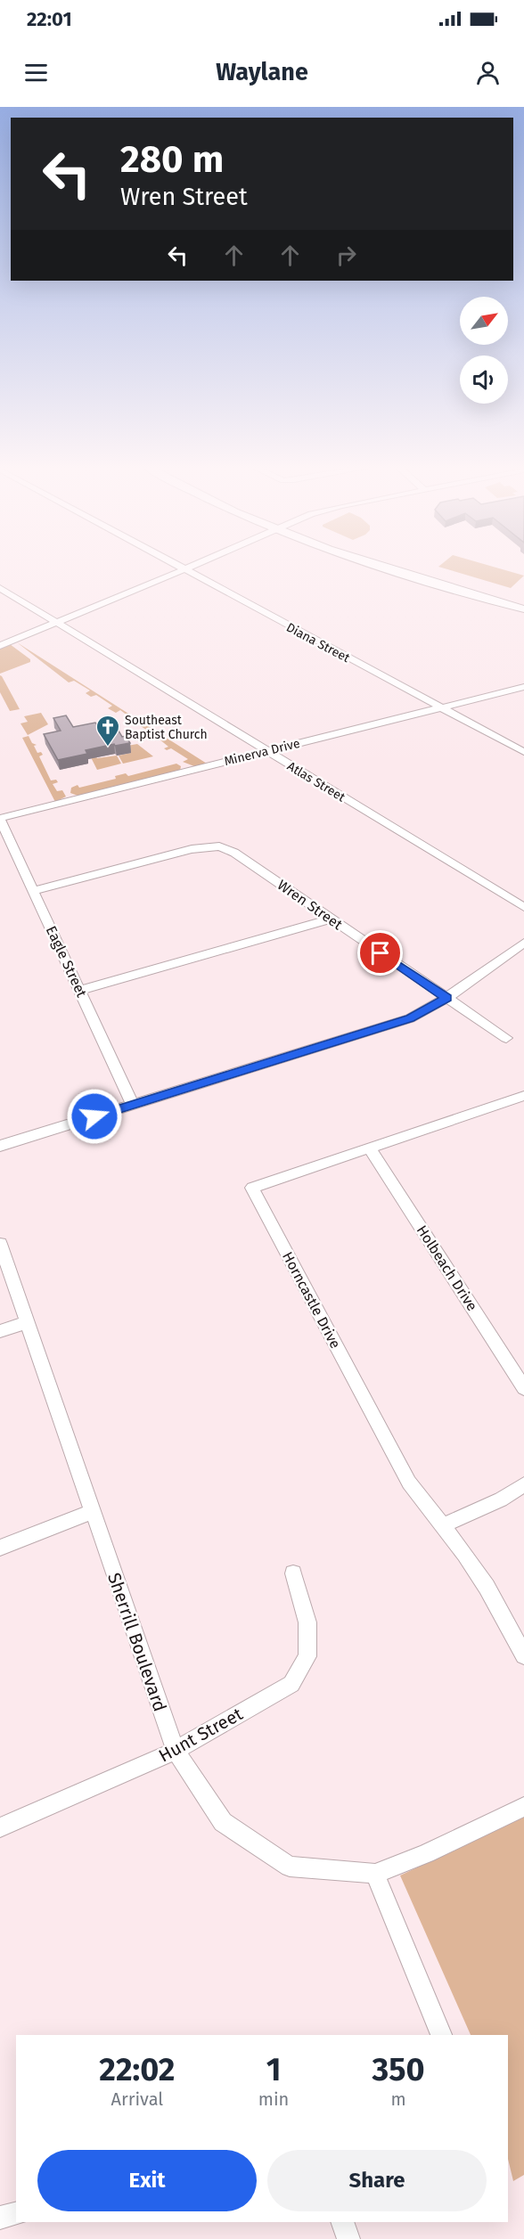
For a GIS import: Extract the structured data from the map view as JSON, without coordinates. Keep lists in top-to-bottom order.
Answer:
{
  "streets": {
    "street": [
      "Diana Street",
      "Minerva Drive",
      "Atlas Street",
      "Wren Street",
      "Eagle Street",
      "Holbeach Drive",
      "Horncastle Drive",
      "Sherrill Boulevard",
      "Hunt Street"
    ]
  },
  "crossings": [
    ["Diana Street", "Minerva Drive"],
    ["Minerva Drive", "Atlas Street"],
    ["Minerva Drive", "Eagle Street"],
    ["Wren Street", "Eagle Street"],
    ["Holbeach Drive", "Horncastle Drive"],
    ["Sherrill Boulevard", "Hunt Street"]
  ],
  "places": {
    "church": ["Southeast Baptist Church"]
  },
  "north": "top right",
  "page": {
    "status": "22:01",
    "header": "Waylane",
    "turn": ["280 m", "Wren Street"],
    "eta": [
      "22:02",
      "Arrival",
      "1",
      "min",
      "350",
      "m"
    ],
    "buttons": ["Exit", "Share"]
  }
}
